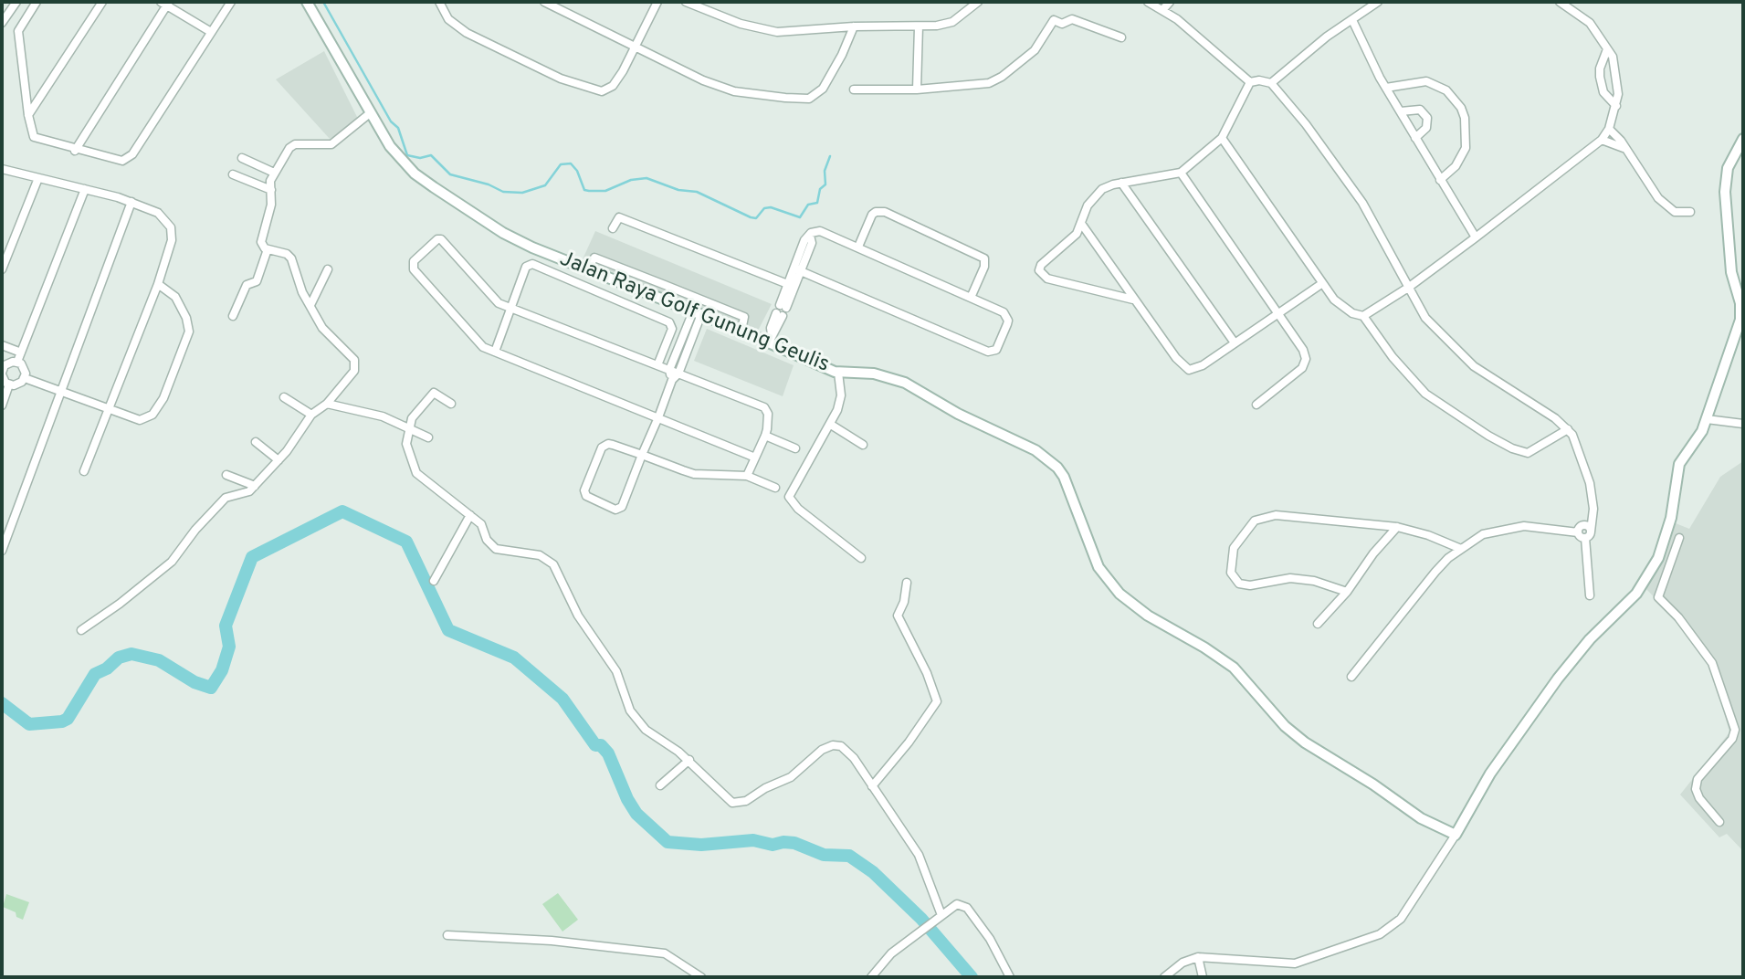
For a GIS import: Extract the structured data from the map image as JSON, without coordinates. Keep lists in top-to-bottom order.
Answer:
{
  "streets": {
    "main road": ["Jalan Raya Golf Gunung Geulis"]
  }
}
